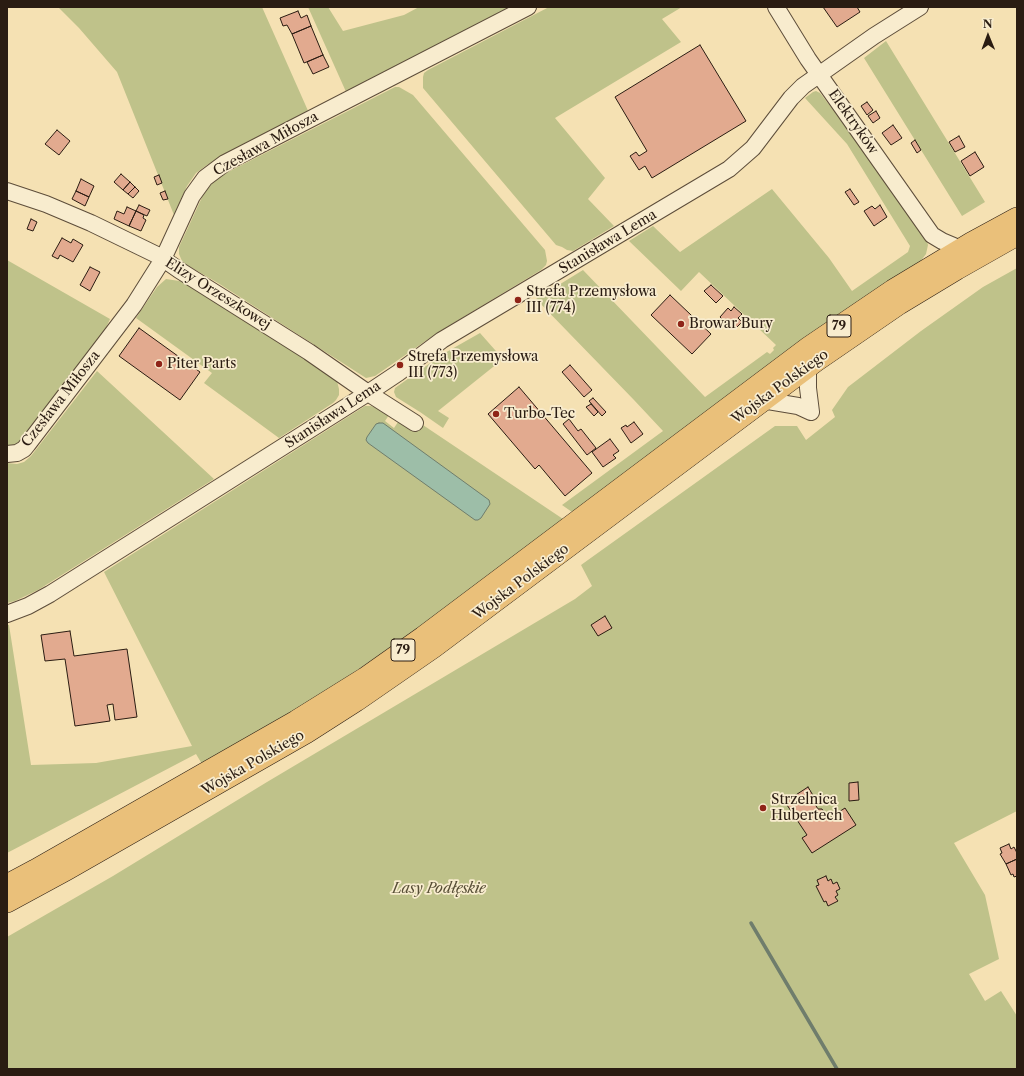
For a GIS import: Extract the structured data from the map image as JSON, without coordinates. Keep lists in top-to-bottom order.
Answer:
{
  "streets": {
    "main road": ["79", "Wojska Polskiego"],
    "street": [
      "Elektryków",
      "Czesława Miłosza",
      "Stanisława Lema",
      "Elizy Orzeszkowej"
    ]
  },
  "crossings": [
    ["Elektryków", "Stanisława Lema"],
    ["Elektryków", "Wojska Polskiego"],
    ["Czesława Miłosza", "Elizy Orzeszkowej"],
    ["Stanisława Lema", "Elizy Orzeszkowej"]
  ],
  "parks": ["Lasy Podłęskie"],
  "places": [
    "Strefa Przemysłowa III (774)",
    "Browar Bury",
    "Piter Parts",
    "Strefa Przemysłowa III (773)",
    "Turbo-Tec",
    "Strzelnica Hubertech"
  ],
  "north": "top"
}
